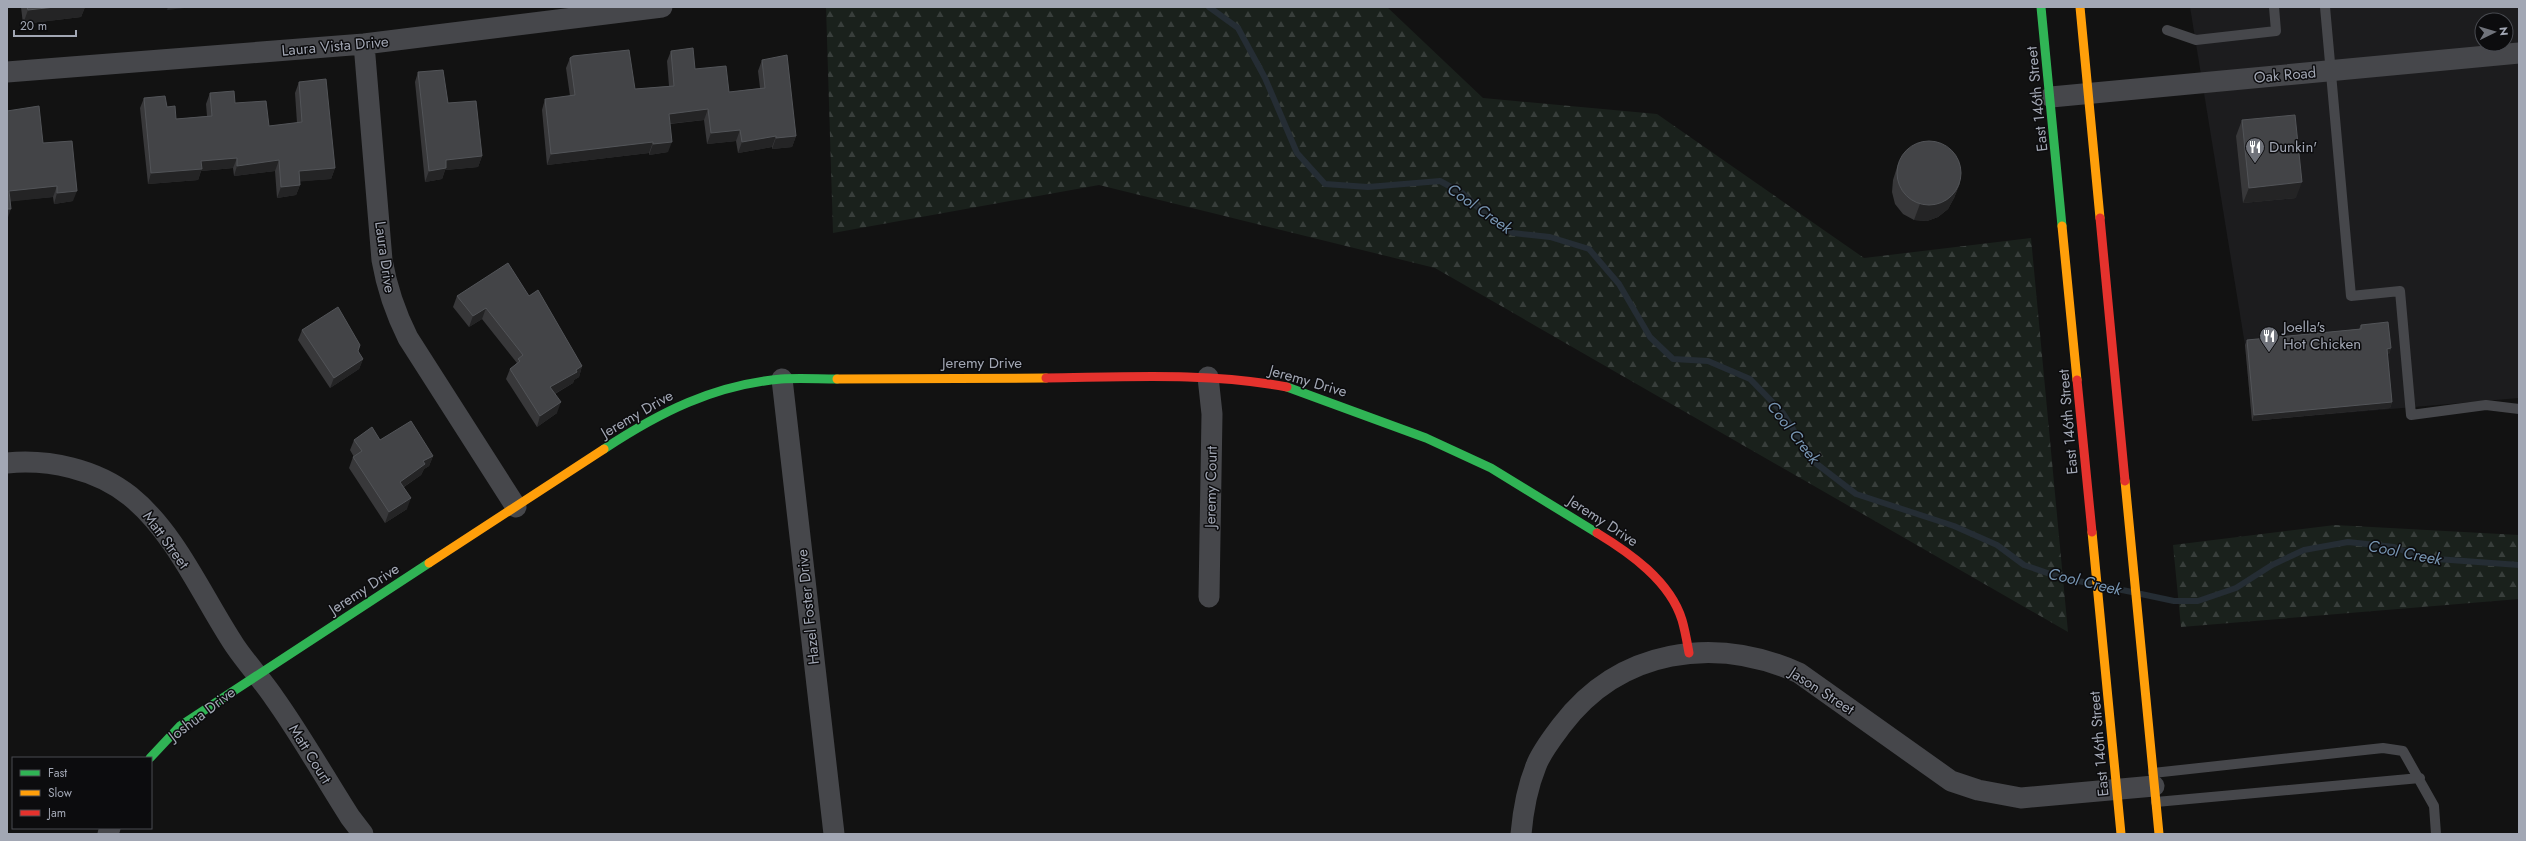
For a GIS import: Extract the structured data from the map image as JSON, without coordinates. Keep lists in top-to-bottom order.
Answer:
{
  "streets": {
    "street": [
      "Laura Vista Drive",
      "Oak Road",
      "East 146th Street",
      "Laura Drive",
      "Jeremy Drive",
      "Jeremy Court",
      "Matt Street",
      "Hazel Foster Drive",
      "Jason Street",
      "Joshua Drive",
      "Matt Court"
    ]
  },
  "crossings": [
    ["Laura Vista Drive", "Laura Drive"],
    ["Oak Road", "East 146th Street"],
    ["East 146th Street", "Jason Street"],
    ["Laura Drive", "Jeremy Drive"],
    ["Jeremy Drive", "Jeremy Court"],
    ["Jeremy Drive", "Matt Street"],
    ["Jeremy Drive", "Hazel Foster Drive"],
    ["Jeremy Drive", "Jason Street"],
    ["Jeremy Drive", "Joshua Drive"],
    ["Jeremy Drive", "Matt Court"],
    ["Matt Street", "Joshua Drive"],
    ["Matt Street", "Matt Court"],
    ["Joshua Drive", "Matt Court"]
  ],
  "water": ["Cool Creek"],
  "places": {
    "restaurant": ["Dunkin'", "Joella's Hot Chicken"]
  },
  "legend": ["Fast", "Slow", "Jam"],
  "scale_bar": "20 m",
  "north": "right"
}
